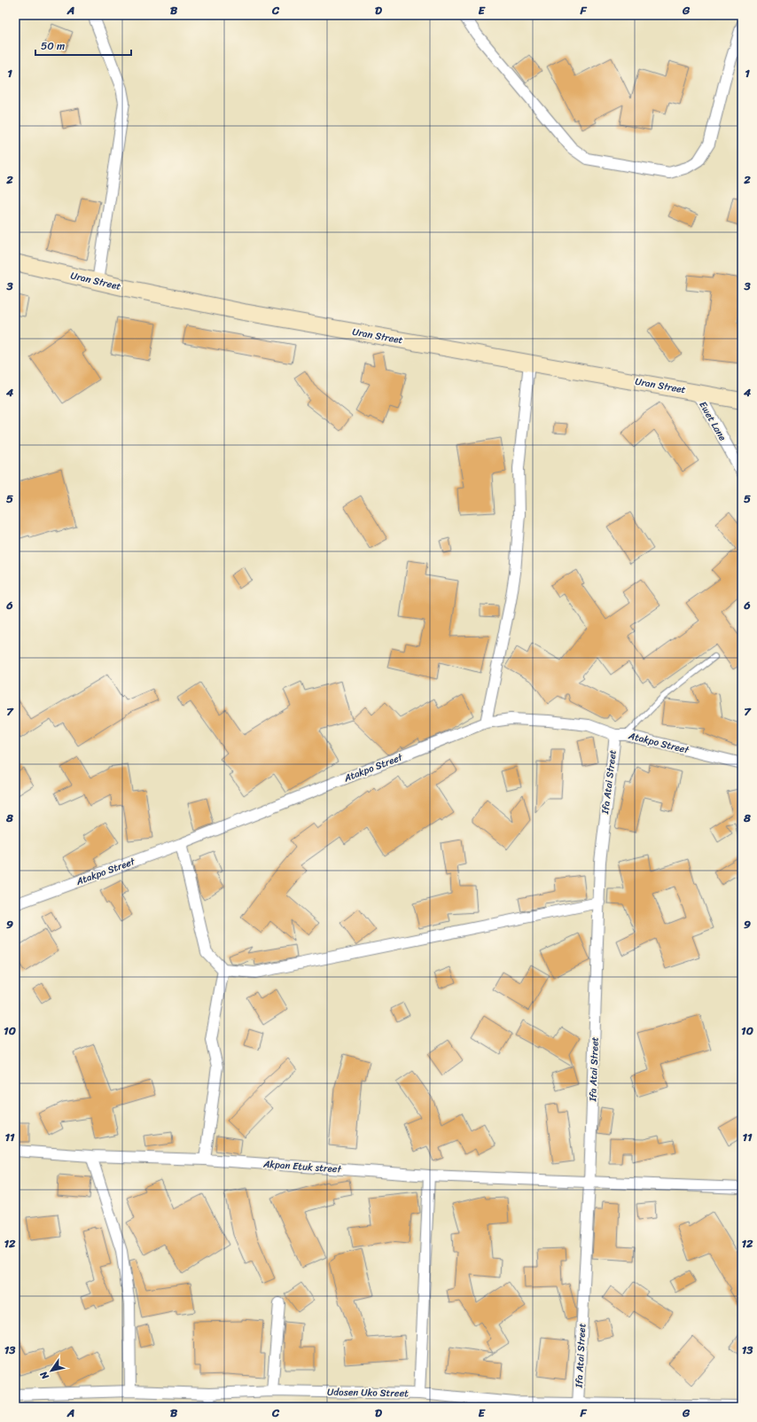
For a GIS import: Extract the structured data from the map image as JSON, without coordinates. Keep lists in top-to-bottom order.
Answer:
{
  "streets": {
    "street": [
      "Uran Street",
      "Ewet Lane",
      "Atakpo Street",
      "Ifa Atai Street",
      "Akpan Etuk street",
      "Udosen Uko Street"
    ]
  },
  "crossings": [
    ["Uran Street", "Ewet Lane"],
    ["Atakpo Street", "Ifa Atai Street"],
    ["Ifa Atai Street", "Akpan Etuk street"],
    ["Ifa Atai Street", "Udosen Uko Street"]
  ],
  "scale_bar": "50 m",
  "north": "bottom left",
  "grid": {
    "columns": [
      "A",
      "B",
      "C",
      "D",
      "E",
      "F",
      "G"
    ],
    "rows": [
      "1",
      "2",
      "3",
      "4",
      "5",
      "6",
      "7",
      "8",
      "9",
      "10",
      "11",
      "12",
      "13"
    ]
  }
}
